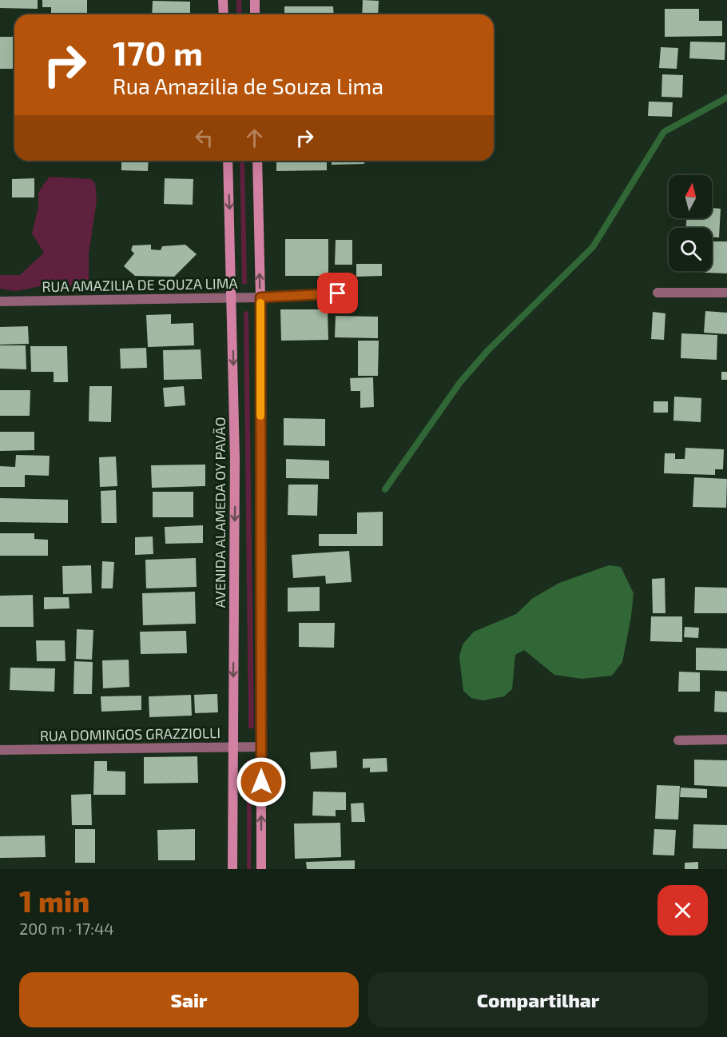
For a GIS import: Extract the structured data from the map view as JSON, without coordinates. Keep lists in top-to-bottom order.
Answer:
{
  "streets": {
    "street": ["RUA AMAZILIA DE SOUZA LIMA", "AVENIDA ALAMEDA OY PAVÃO", "RUA DOMINGOS GRAZZIOLLI"]
  },
  "crossings": [
    ["RUA AMAZILIA DE SOUZA LIMA", "AVENIDA ALAMEDA OY PAVÃO"],
    ["AVENIDA ALAMEDA OY PAVÃO", "RUA DOMINGOS GRAZZIOLLI"]
  ],
  "north": "top",
  "page": {
    "turn": ["170 m", "Rua Amazilia de Souza Lima"],
    "heading": ["1 min", "200 m · 17:44"],
    "buttons": ["Sair", "Compartilhar"]
  }
}
